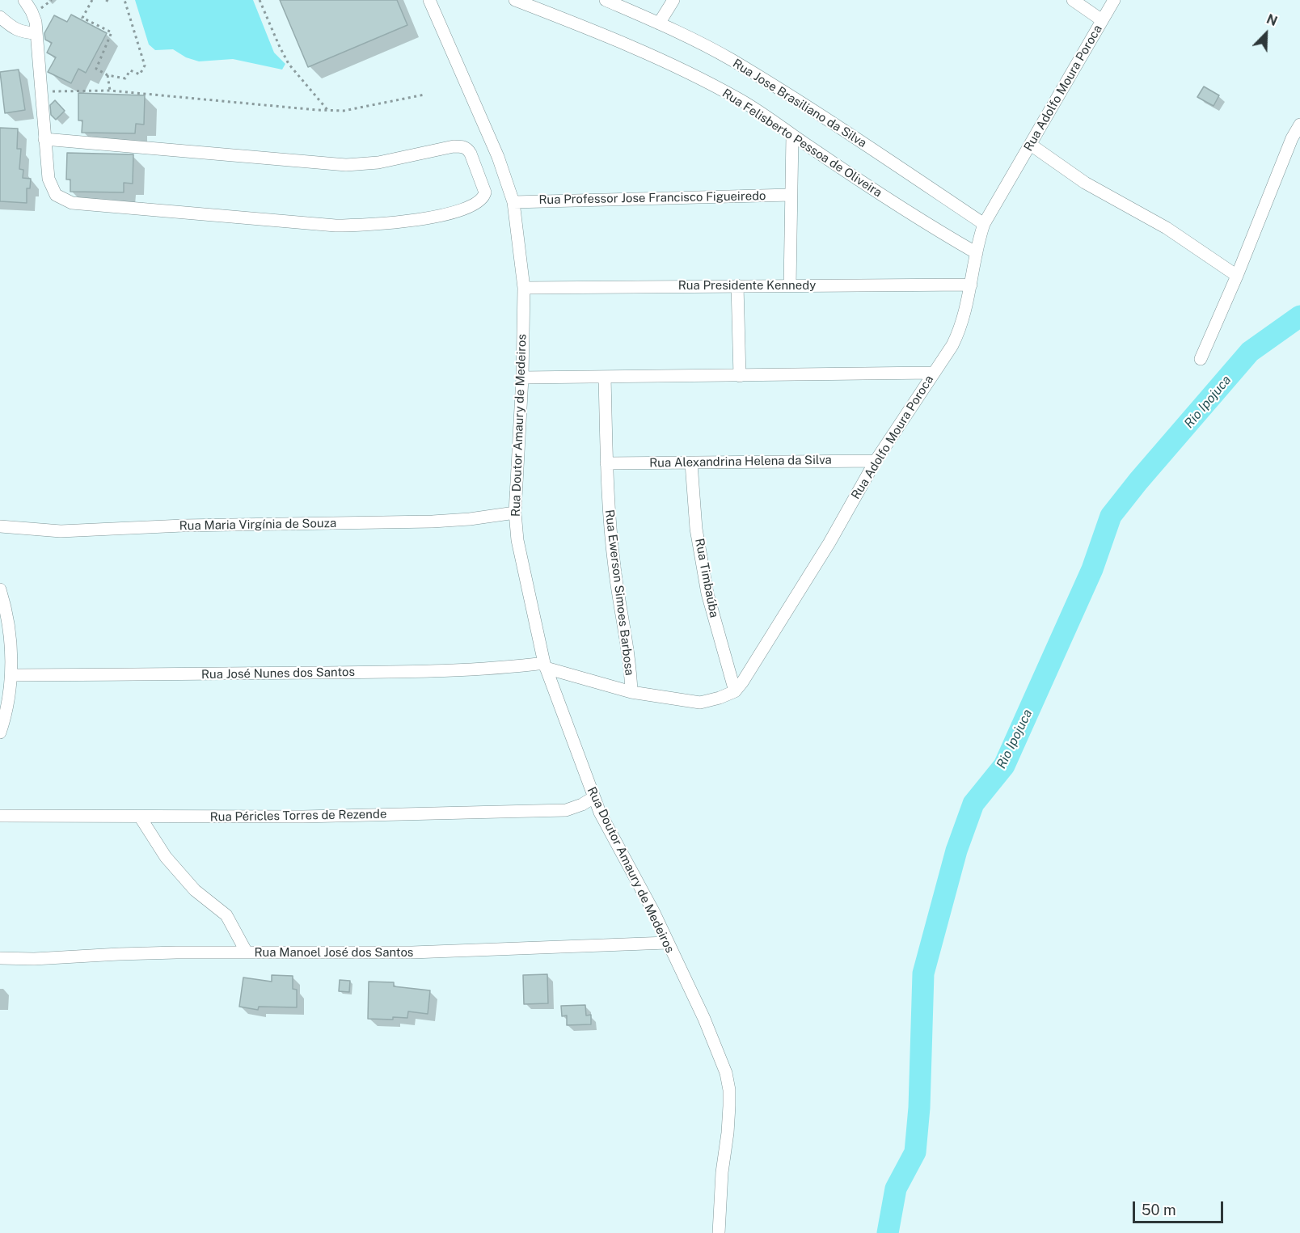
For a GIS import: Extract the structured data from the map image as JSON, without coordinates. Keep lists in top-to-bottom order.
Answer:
{
  "streets": {
    "street": [
      "Rua Adolfo Moura Poroca",
      "Rua Jose Brasiliano da Silva",
      "Rua Felisberto Pessoa de Oliveira",
      "Rua Professor Jose Francisco Figueiredo",
      "Rua Presidente Kennedy",
      "Rua Doutor Amaury de Medeiros",
      "Rua Alexandrina Helena da Silva",
      "Rua Maria Virgínia de Souza",
      "Rua Timbaúba",
      "Rua Ewerson Simoes Barbosa",
      "Rua José Nunes dos Santos",
      "Rua Péricles Torres de Rezende",
      "Rua Manoel José dos Santos"
    ]
  },
  "crossings": [
    ["Rua Adolfo Moura Poroca", "Rua Jose Brasiliano da Silva"],
    ["Rua Adolfo Moura Poroca", "Rua Felisberto Pessoa de Oliveira"],
    ["Rua Adolfo Moura Poroca", "Rua Presidente Kennedy"],
    ["Rua Adolfo Moura Poroca", "Rua Alexandrina Helena da Silva"],
    ["Rua Adolfo Moura Poroca", "Rua Timbaúba"],
    ["Rua Professor Jose Francisco Figueiredo", "Rua Doutor Amaury de Medeiros"],
    ["Rua Presidente Kennedy", "Rua Doutor Amaury de Medeiros"],
    ["Rua Doutor Amaury de Medeiros", "Rua Maria Virgínia de Souza"],
    ["Rua Doutor Amaury de Medeiros", "Rua José Nunes dos Santos"],
    ["Rua Doutor Amaury de Medeiros", "Rua Péricles Torres de Rezende"],
    ["Rua Doutor Amaury de Medeiros", "Rua Manoel José dos Santos"],
    ["Rua Alexandrina Helena da Silva", "Rua Timbaúba"],
    ["Rua Alexandrina Helena da Silva", "Rua Ewerson Simoes Barbosa"]
  ],
  "water": ["Rio Ipojuca"],
  "scale_bar": "50 m",
  "north": "top right"
}
